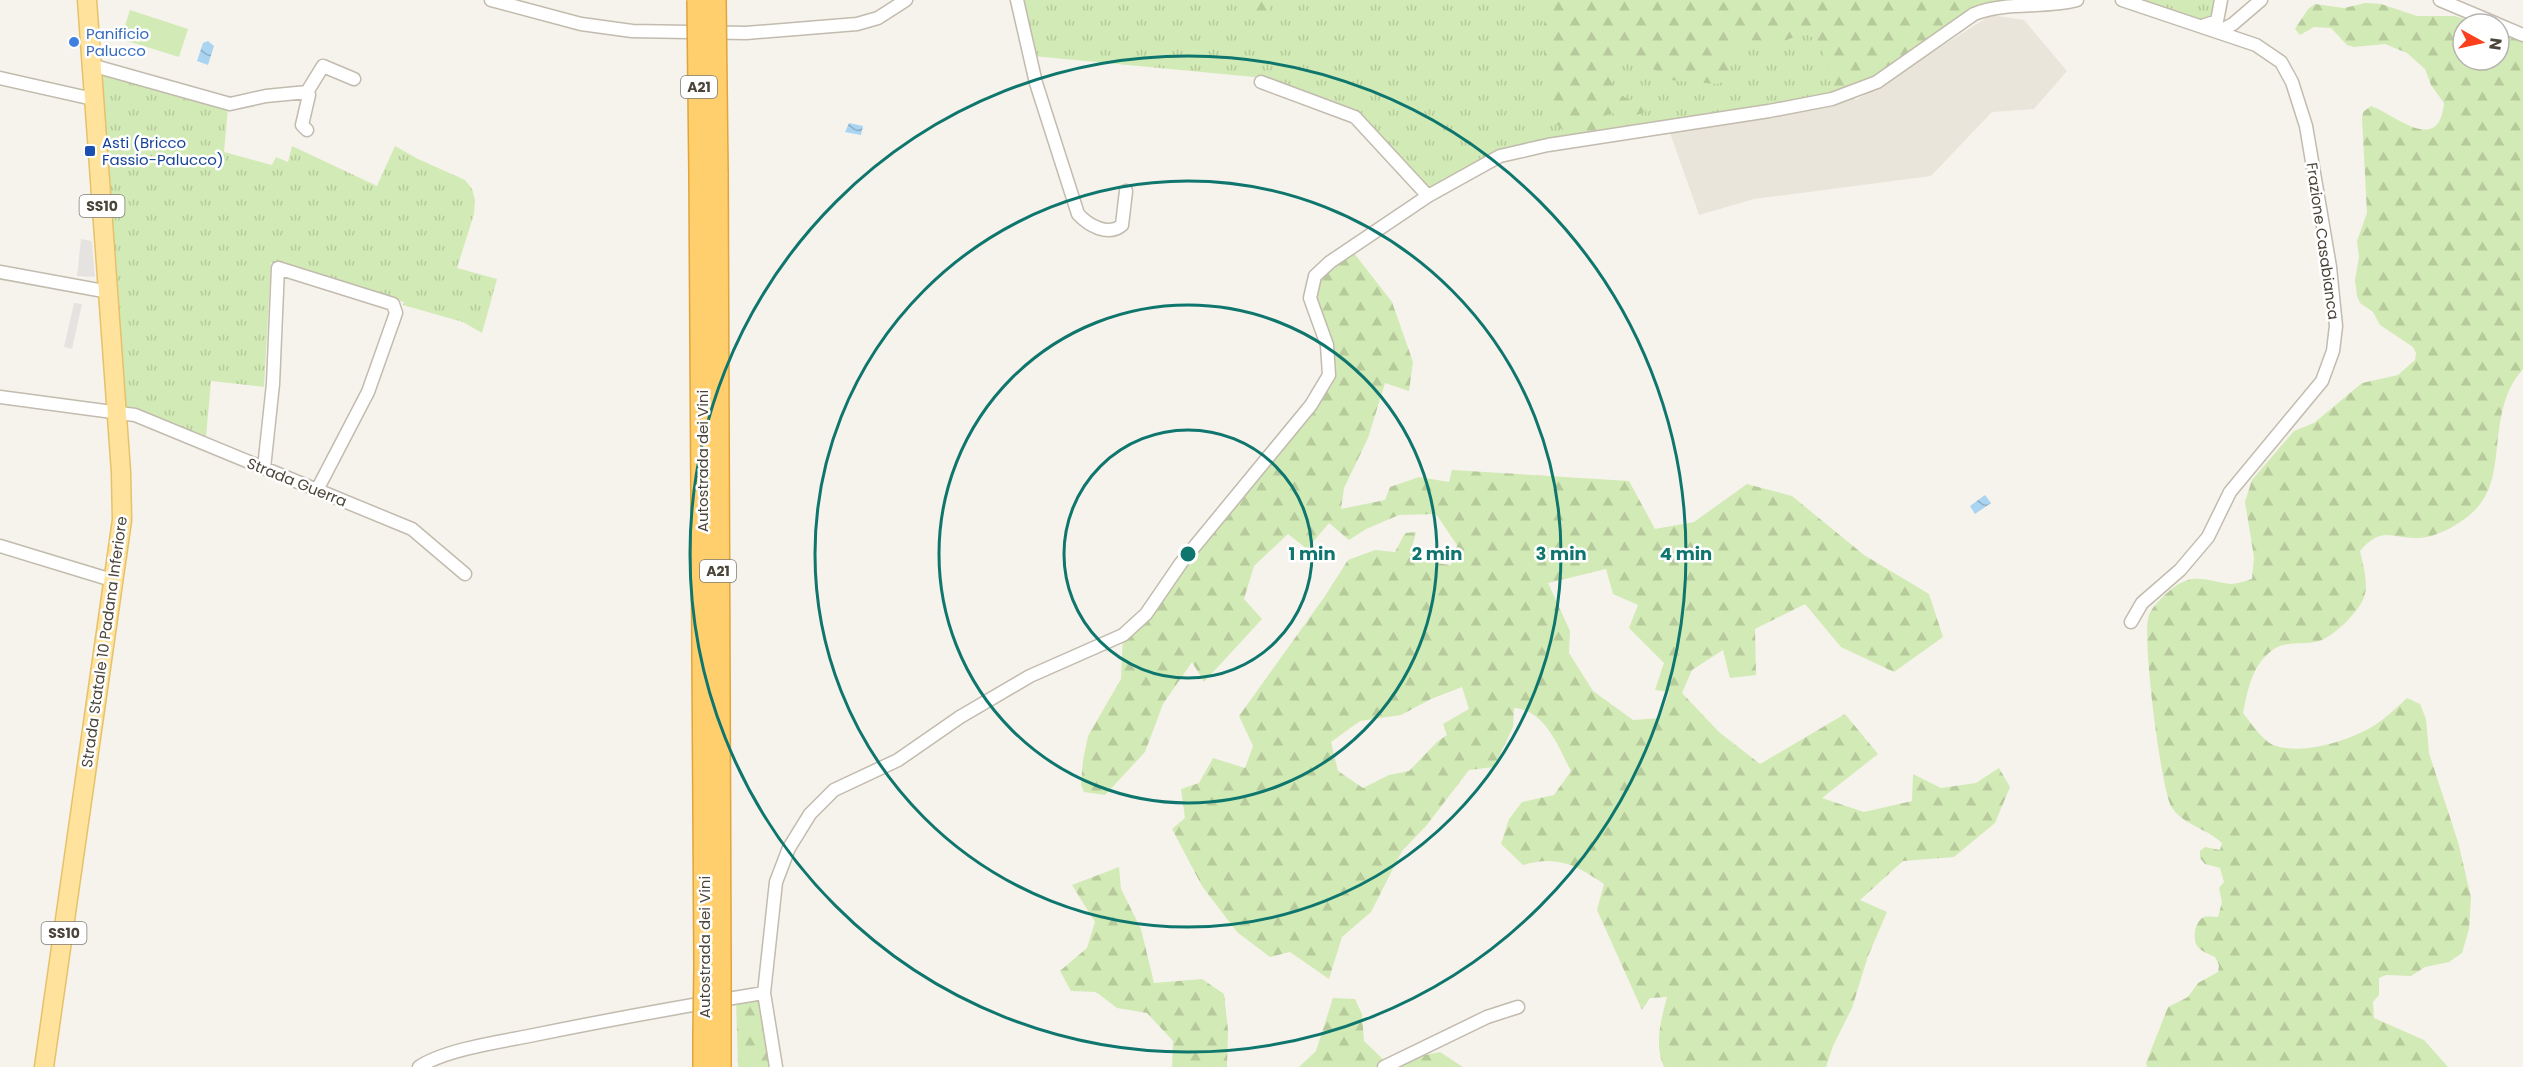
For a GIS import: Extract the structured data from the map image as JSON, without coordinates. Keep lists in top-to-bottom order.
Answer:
{
  "streets": {
    "highway": ["A21", "Autostrada dei Vini"],
    "main road": ["SS10", "Strada Statale 10 Padana Inferiore"],
    "street": ["Frazione Casabianca", "Strada Guerra"]
  },
  "crossings": [
    ["Strada Guerra", "Strada Statale 10 Padana Inferiore"]
  ],
  "places": {
    "other": ["Panificio Palucco"],
    "transit": ["Asti (Bricco Fassio-Palucco)"]
  },
  "north": "right",
  "rings": [
    "1 min",
    "2 min",
    "3 min",
    "4 min"
  ]
}
